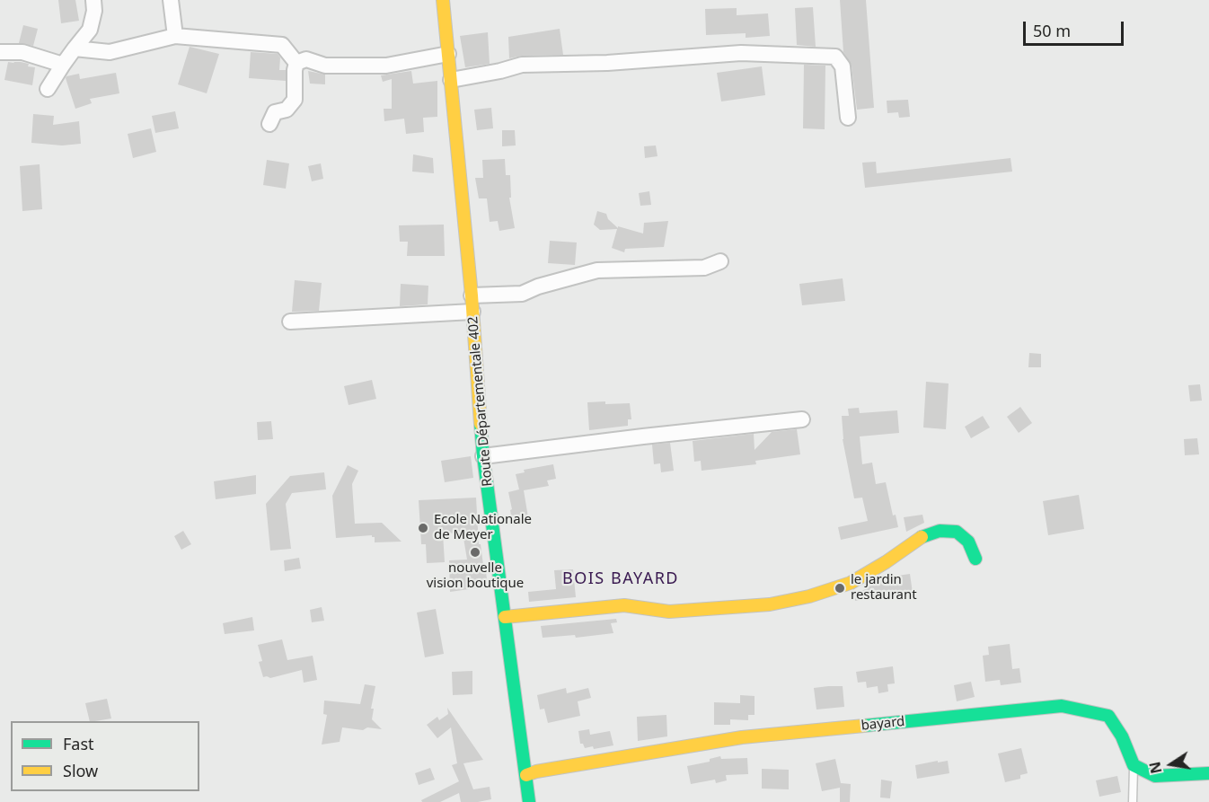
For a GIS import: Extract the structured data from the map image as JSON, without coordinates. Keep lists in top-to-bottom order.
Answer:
{
  "streets": {
    "street": ["Route Départementale 402", "bayard"]
  },
  "crossings": [
    ["Route Départementale 402", "bayard"]
  ],
  "districts": ["BOIS BAYARD"],
  "places": ["Ecole Nationale de Meyer", "nouvelle vision boutique", "le jardin restaurant"],
  "legend": ["Fast", "Slow"],
  "scale_bar": "50 m",
  "north": "left"
}
